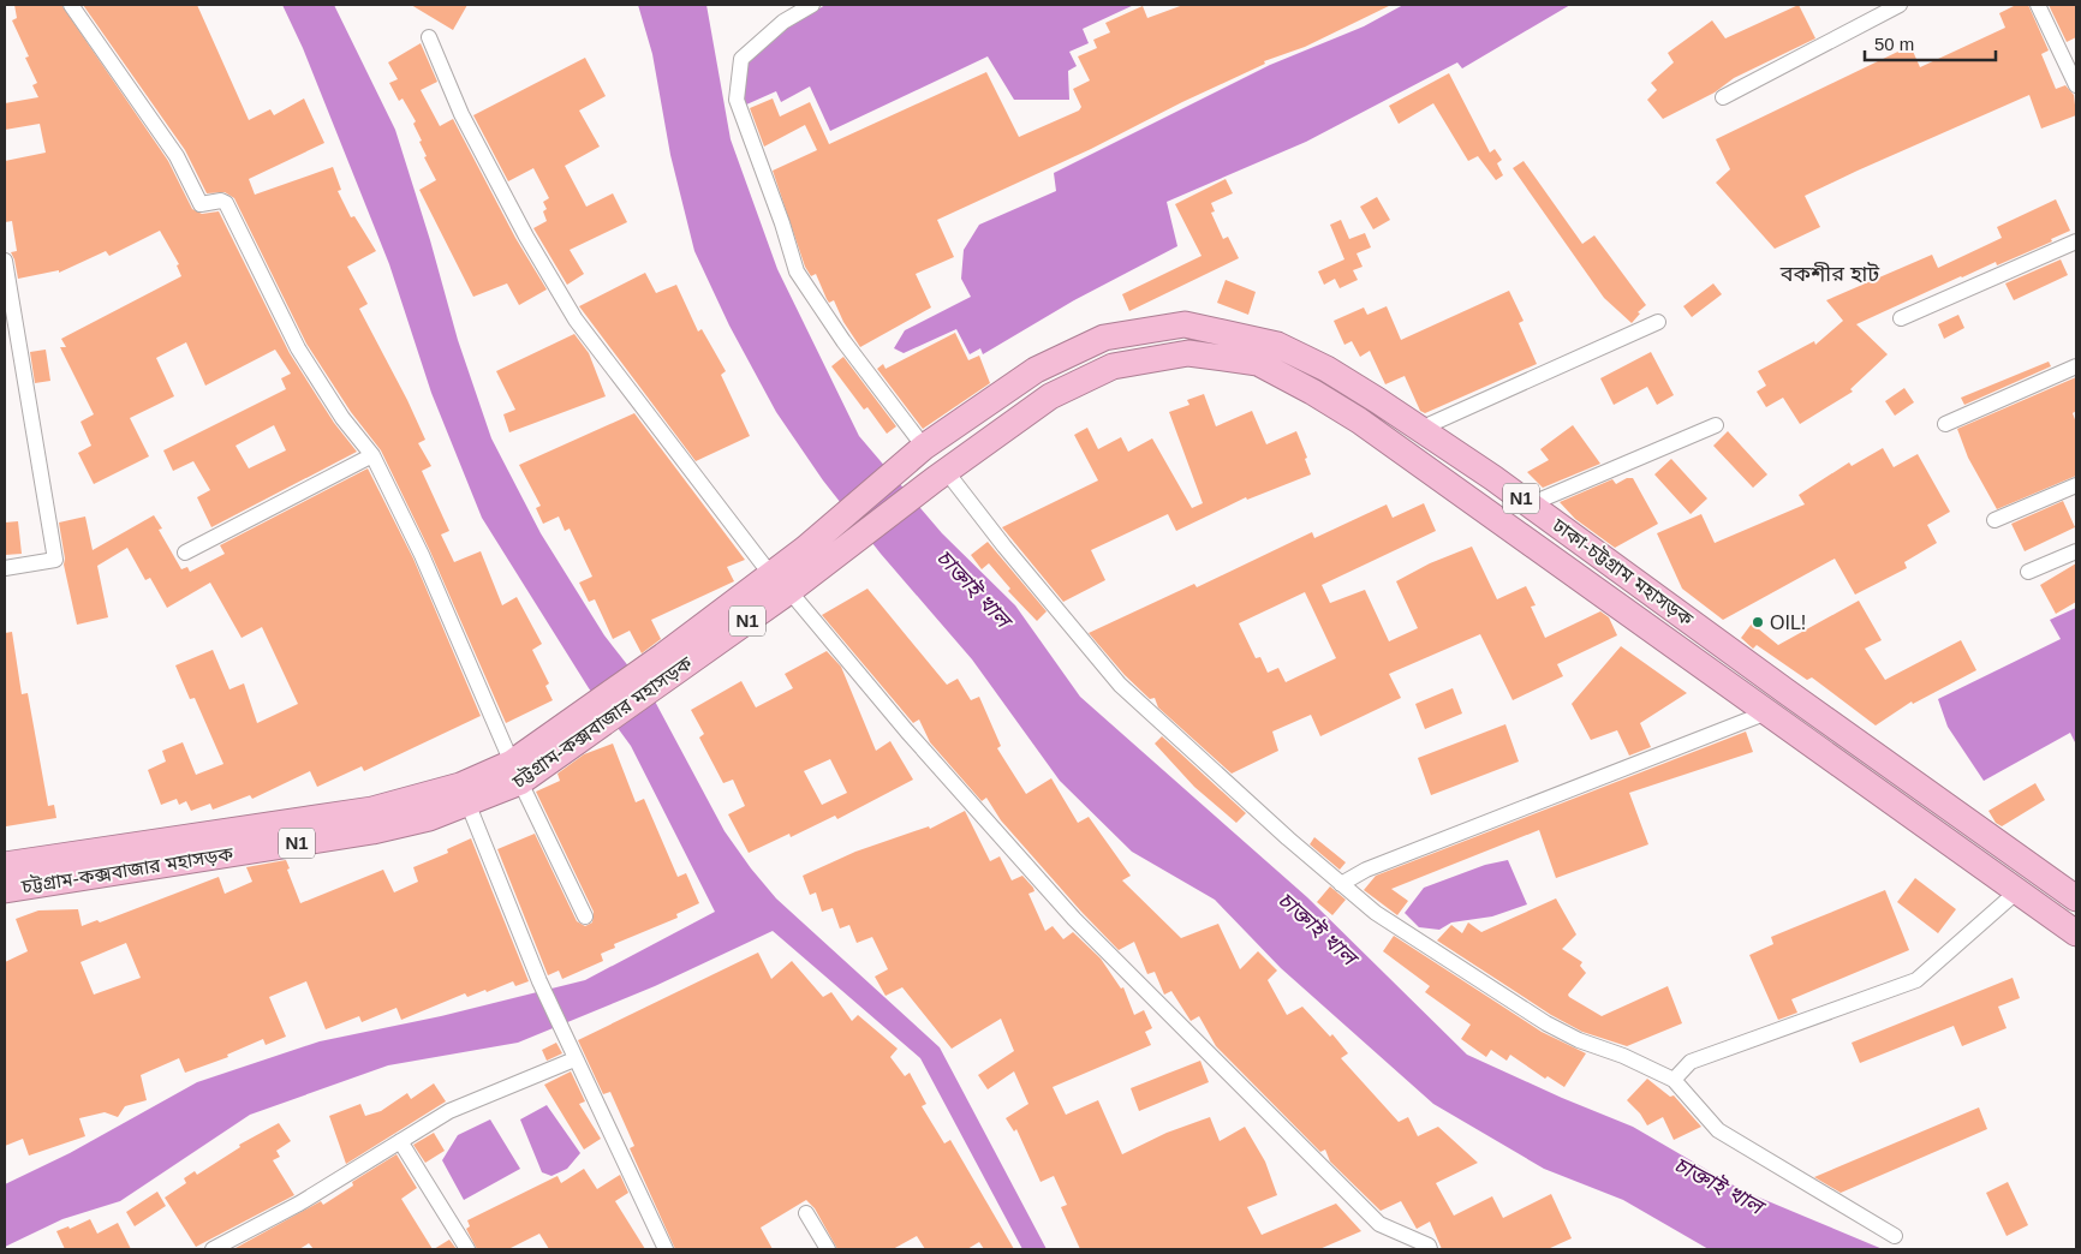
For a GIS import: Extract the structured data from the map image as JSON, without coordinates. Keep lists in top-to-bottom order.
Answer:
{
  "streets": {
    "highway": ["N1", "ঢাকা-চট্টগ্রাম মহাসড়ক", "চট্টগ্রাম-কক্সবাজার মহাসড়ক"]
  },
  "crossings": [
    ["ঢাকা-চট্টগ্রাম মহাসড়ক", "চট্টগ্রাম-কক্সবাজার মহাসড়ক"]
  ],
  "districts": ["বকশীর হাট"],
  "water": ["চাক্তাই খাল"],
  "places": ["OIL!"],
  "scale_bar": "50 m"
}
